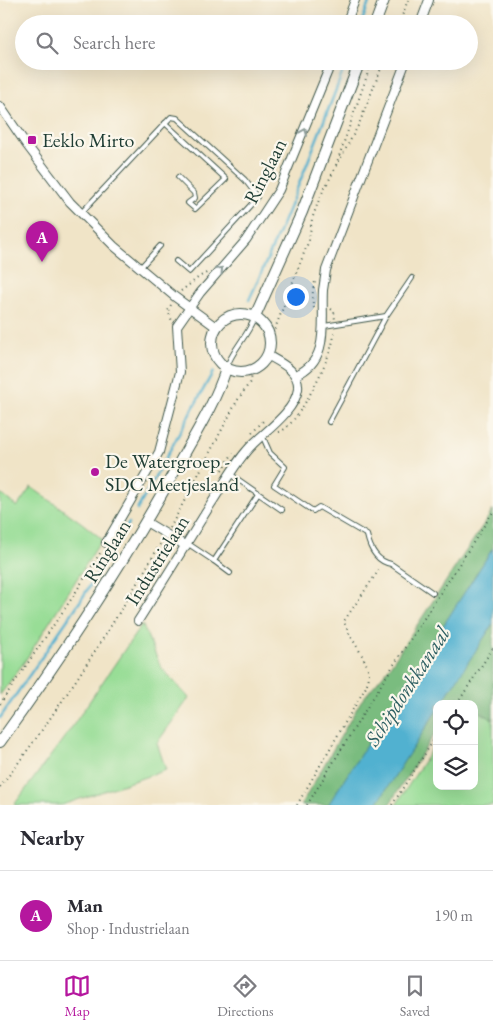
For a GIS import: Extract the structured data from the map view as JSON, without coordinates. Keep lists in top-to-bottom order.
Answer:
{
  "streets": {
    "main road": ["Ringlaan"],
    "street": ["Industrielaan"]
  },
  "one_way": ["Ringlaan"],
  "water": ["Schipdonkkanaal"],
  "places": {
    "transit": ["Eeklo Mirto"],
    "other": ["De Watergroep - SDC Meetjesland"]
  },
  "page": {
    "search": "Search here",
    "pins": "A",
    "heading": "Nearby",
    "list": [
      {
        "mark": "A",
        "name": "Man",
        "note": "Shop · Industrielaan",
        "value": "190 m"
      }
    ],
    "nav": ["Map", "Directions", "Saved"]
  }
}
